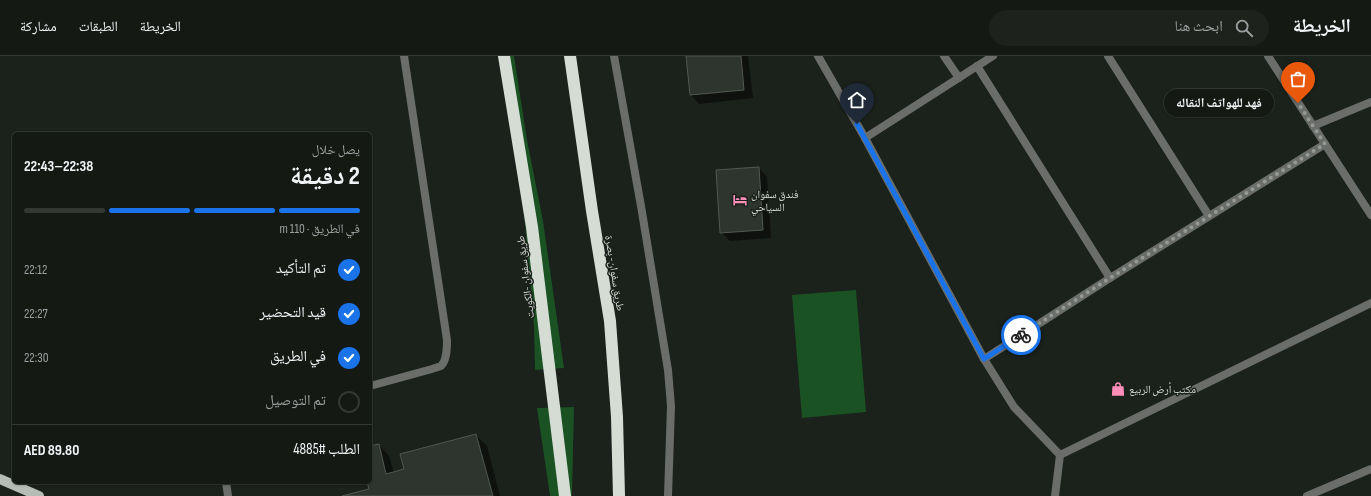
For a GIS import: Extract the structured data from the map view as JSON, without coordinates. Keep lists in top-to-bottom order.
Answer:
{
  "streets": {
    "highway": ["طريق سفوان- بصرة", "طريق سفوان -الكويت"]
  },
  "places": {
    "other": ["فهد للهواتف النقاله"],
    "hotel": ["فندق سفوان السياحي"],
    "shop": ["مكتب أرض الربيع"]
  },
  "page": {
    "header": "الخريطة",
    "search": "ابحث هنا",
    "nav": ["الخريطة", "الطبقات", "مشاركة"],
    "bubble": "فهد للهواتف النقاله",
    "heading": ["2 دقيقة", "يصل خلال", "22:38–22:43"],
    "panel": ["الطلب #4885", "AED 89.80"],
    "bar": "في الطريق · 110 m",
    "list": [
      ["تم التأكيد", "22:12"],
      ["قيد التحضير", "22:27"],
      ["في الطريق", "22:30"],
      "تم التوصيل"
    ]
  }
}
